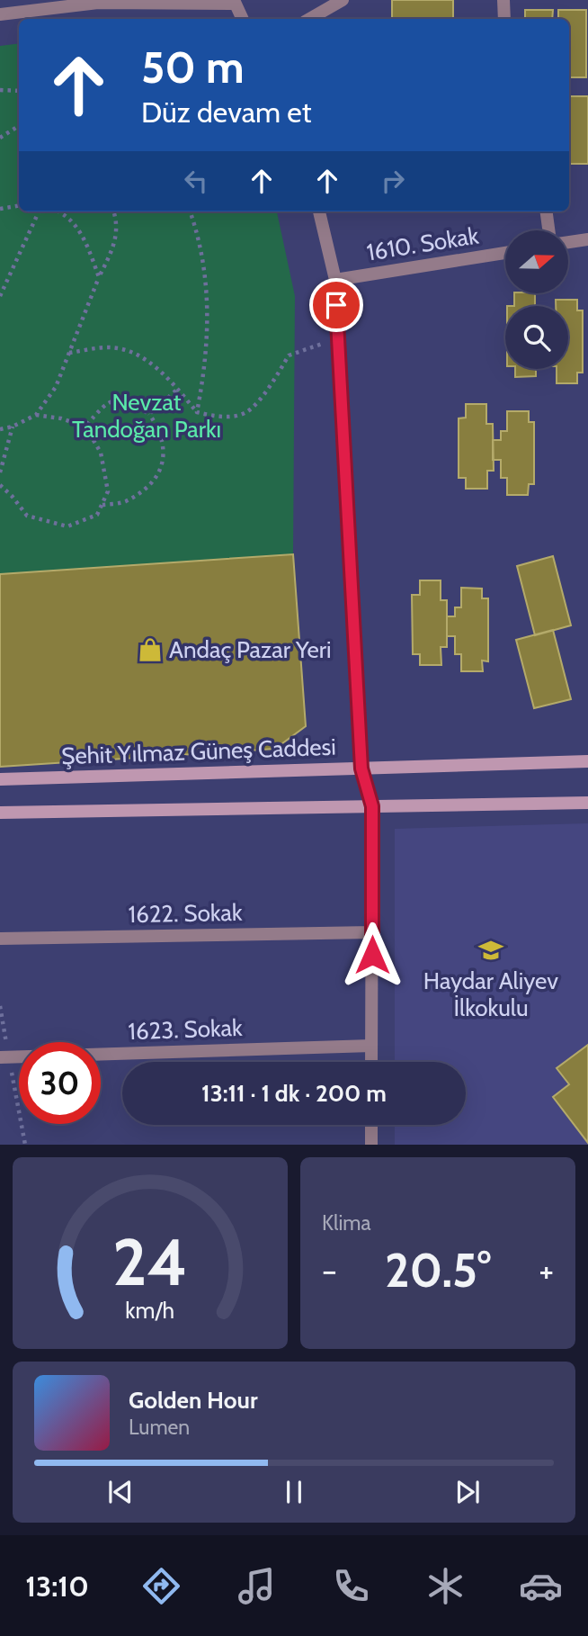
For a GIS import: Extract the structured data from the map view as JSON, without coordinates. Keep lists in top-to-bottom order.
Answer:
{
  "streets": {
    "main road": ["Şehit Yılmaz Güneş Caddesi"],
    "street": ["1610. Sokak", "1622. Sokak", "1623. Sokak"]
  },
  "parks": ["Nevzat Tandoğan Parkı"],
  "places": {
    "shop": ["Andaç Pazar Yeri"],
    "school or university": ["Haydar Aliyev İlkokulu"]
  },
  "north": "right",
  "page": {
    "turn": ["50 m", "Düz devam et"],
    "limit": "30",
    "trip": "13:11 · 1 dk · 200 m",
    "tile": "Klima",
    "heat": ["−", "20.5°", "+"],
    "song": ["Golden Hour", "Lumen"],
    "tabs": "13:10",
    "gauge": ["24", "km/h"]
  }
}
